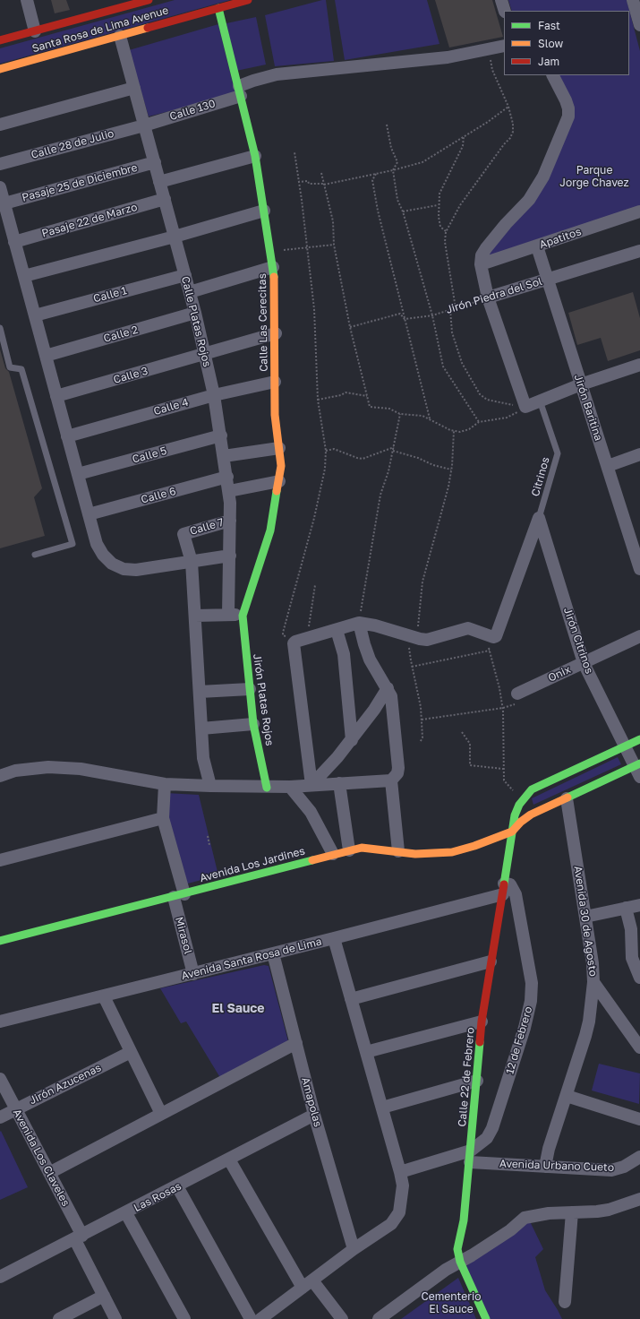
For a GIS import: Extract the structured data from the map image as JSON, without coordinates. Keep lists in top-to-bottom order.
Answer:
{
  "streets": {
    "street": [
      "Santa Rosa de Lima Avenue",
      "Calle 130",
      "Calle 28 de Julio",
      "Pasaje 25 de Diciembre",
      "Pasaje 22 de Marzo",
      "Apatitos",
      "Calle 1",
      "Jirón Piedra del Sol",
      "Calle Platas Rojos",
      "Calle Las Cerecitas",
      "Calle 2",
      "Calle 3",
      "Calle 4",
      "Jirón Baritina",
      "Calle 5",
      "Calle 6",
      "Calle 7",
      "Jirón Citrinos",
      "Onix",
      "Jirón Platas Rojos",
      "Avenida Los Jardines",
      "Avenida 30 de Agosto",
      "Mirasol",
      "Avenida Santa Rosa de Lima",
      "12 de Febrero",
      "Calle 22 de Febrero",
      "Jirón Azucenas",
      "Amapolas",
      "Avenida Los Claveles",
      "Avenida Urbano Cueto",
      "Las Rosas"
    ],
    "lane": ["Citrinos"]
  },
  "crossings": [
    ["Santa Rosa de Lima Avenue", "Calle Platas Rojos"],
    ["Santa Rosa de Lima Avenue", "Calle Las Cerecitas"],
    ["Calle 130", "Calle 28 de Julio"],
    ["Calle 130", "Calle Platas Rojos"],
    ["Calle 130", "Calle Las Cerecitas"],
    ["Calle 28 de Julio", "Calle Platas Rojos"],
    ["Pasaje 25 de Diciembre", "Calle Platas Rojos"],
    ["Pasaje 22 de Marzo", "Calle Platas Rojos"],
    ["Apatitos", "Jirón Baritina"],
    ["Calle 1", "Calle Platas Rojos"],
    ["Jirón Piedra del Sol", "Jirón Baritina"],
    ["Calle Platas Rojos", "Calle 2"],
    ["Calle Platas Rojos", "Calle 3"],
    ["Calle Platas Rojos", "Calle 4"],
    ["Calle Platas Rojos", "Calle 5"],
    ["Calle Platas Rojos", "Calle 6"],
    ["Calle Platas Rojos", "Calle 7"],
    ["Calle Las Cerecitas", "Calle 3"],
    ["Calle Las Cerecitas", "Calle 4"],
    ["Calle Las Cerecitas", "Jirón Platas Rojos"],
    ["Citrinos", "Jirón Citrinos"],
    ["Jirón Citrinos", "Onix"],
    ["Avenida Los Jardines", "Mirasol"],
    ["Avenida Los Jardines", "Calle 22 de Febrero"],
    ["Avenida 30 de Agosto", "Avenida Urbano Cueto"],
    ["Mirasol", "Avenida Santa Rosa de Lima"],
    ["Avenida Santa Rosa de Lima", "12 de Febrero"],
    ["Avenida Santa Rosa de Lima", "Calle 22 de Febrero"],
    ["Avenida Santa Rosa de Lima", "Amapolas"],
    ["12 de Febrero", "Calle 22 de Febrero"],
    ["12 de Febrero", "Avenida Urbano Cueto"],
    ["Calle 22 de Febrero", "Avenida Urbano Cueto"],
    ["Jirón Azucenas", "Avenida Los Claveles"],
    ["Amapolas", "Las Rosas"],
    ["Avenida Los Claveles", "Las Rosas"]
  ],
  "districts": ["El Sauce"],
  "parks": ["Parque Jorge Chavez", "Cementerio El Sauce"],
  "legend": ["Fast", "Slow", "Jam"]
}
